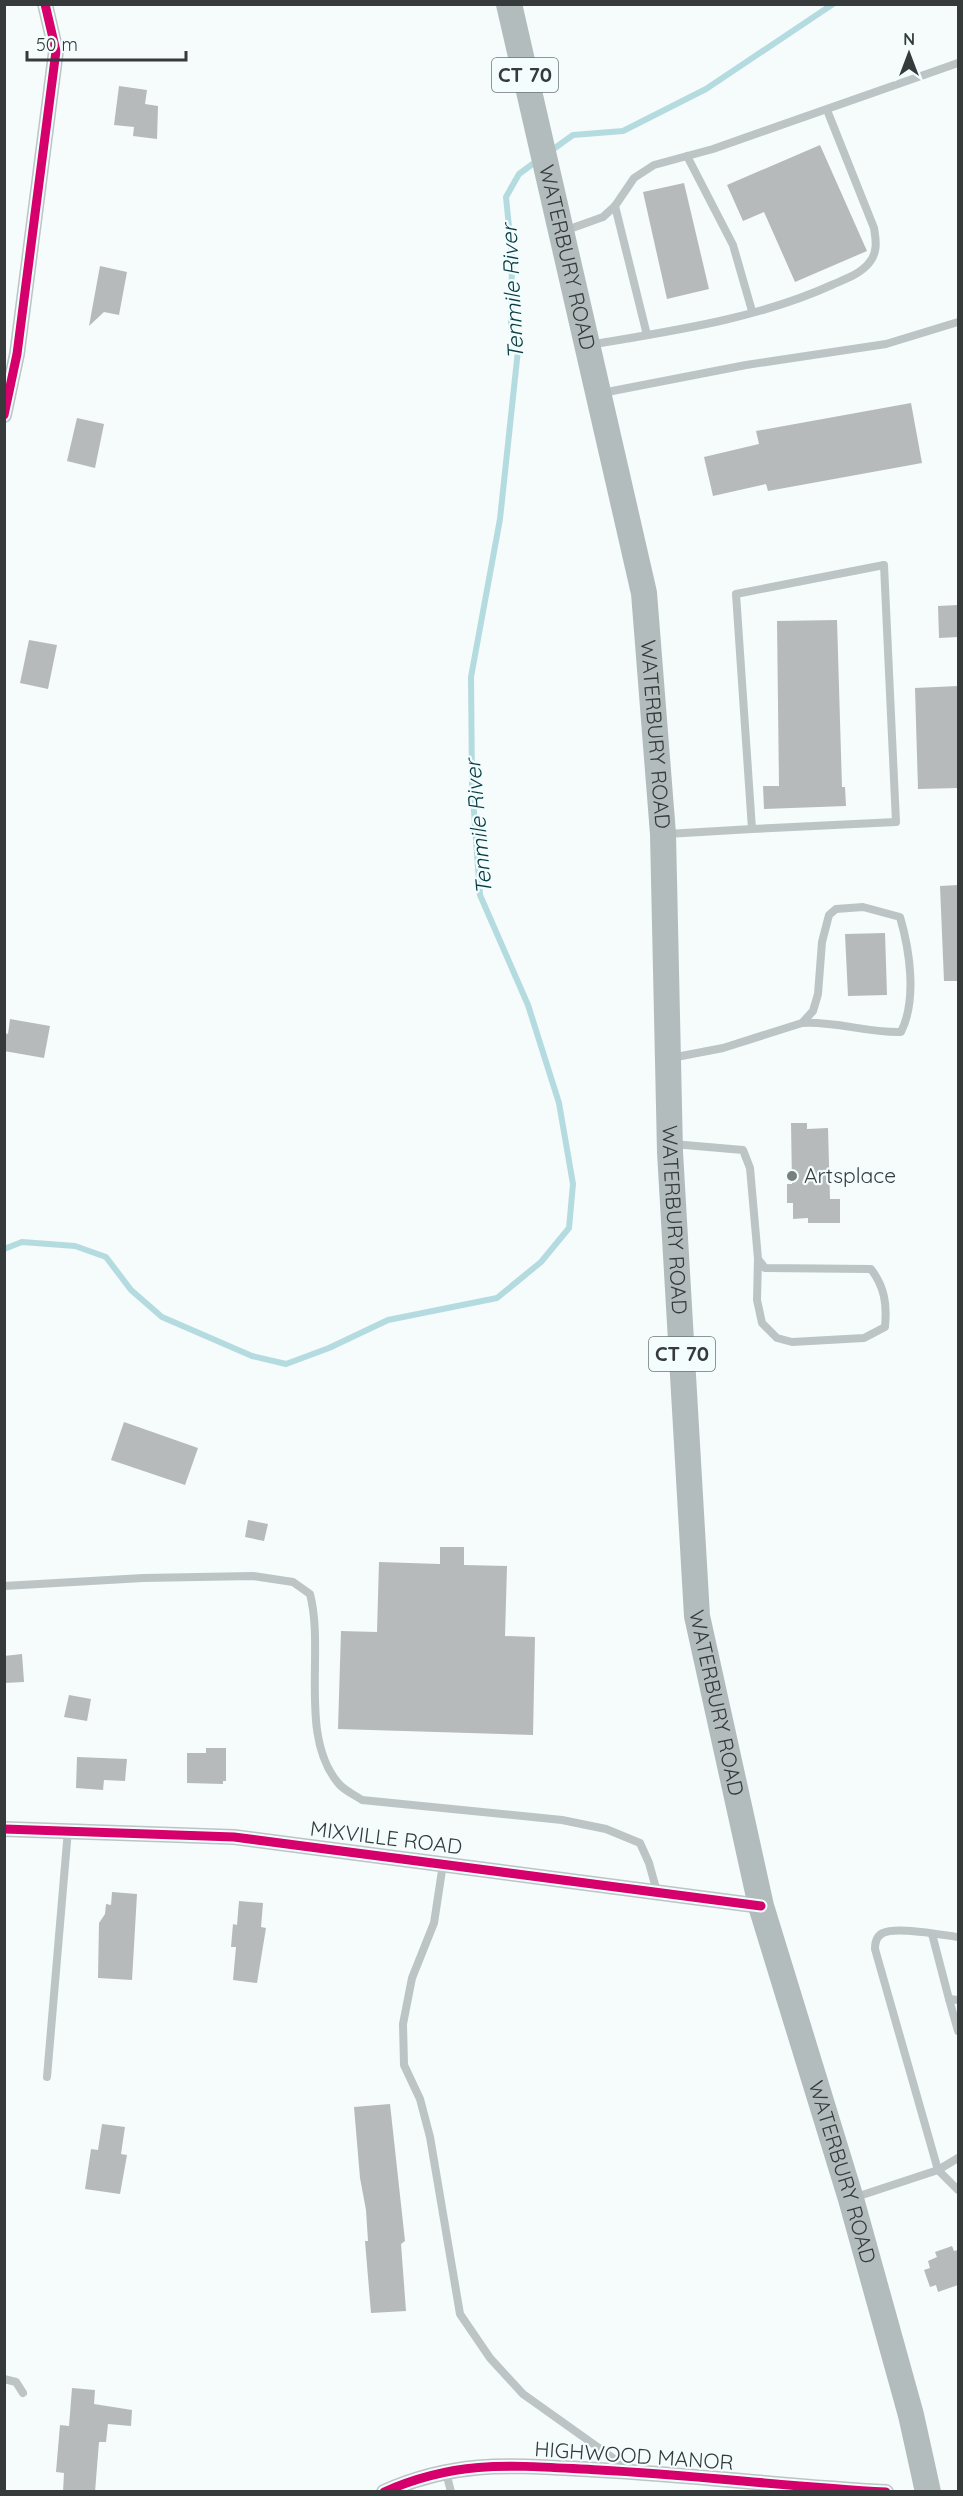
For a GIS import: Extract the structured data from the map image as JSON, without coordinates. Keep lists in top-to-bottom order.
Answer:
{
  "streets": {
    "main road": ["CT 70", "WATERBURY ROAD"],
    "street": ["MIXVILLE ROAD", "HIGHWOOD MANOR"]
  },
  "crossings": [
    ["WATERBURY ROAD", "MIXVILLE ROAD"]
  ],
  "water": ["Tenmile River"],
  "places": ["Artsplace"],
  "scale_bar": "50 m",
  "north": "top"
}
